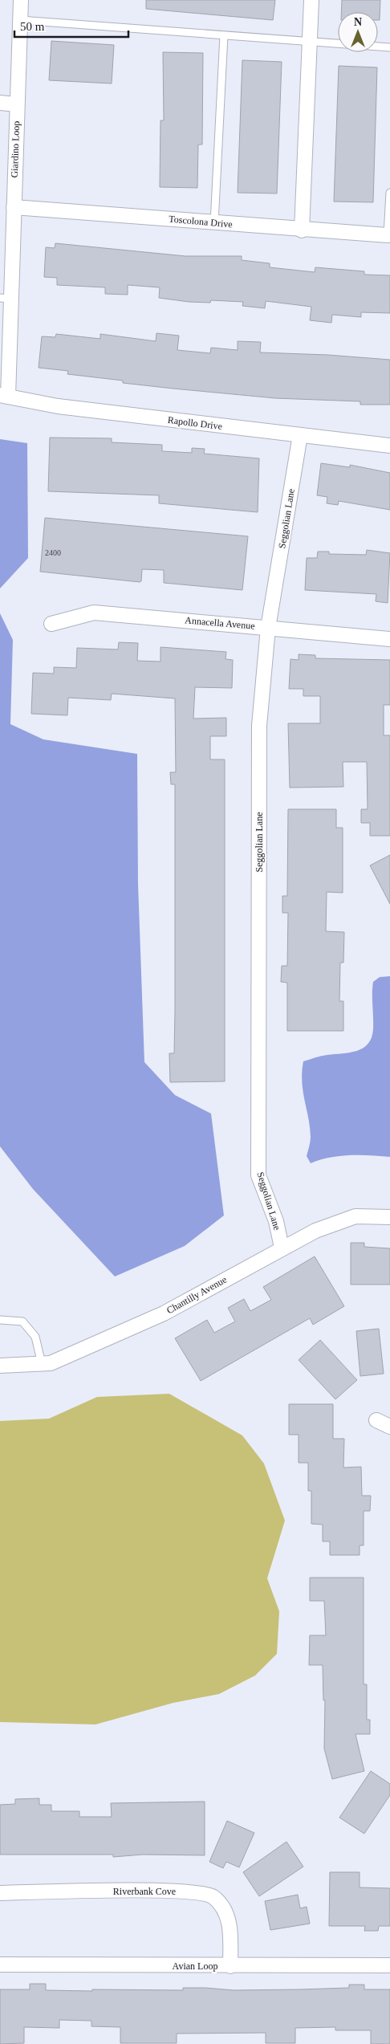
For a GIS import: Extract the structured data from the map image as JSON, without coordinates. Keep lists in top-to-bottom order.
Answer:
{
  "streets": {
    "street": [
      "Giardino Loop",
      "Toscolona Drive",
      "Rapollo Drive",
      "Seggolian Lane",
      "Annacella Avenue",
      "Chantilly Avenue",
      "Riverbank Cove",
      "Avian Loop"
    ]
  },
  "crossings": [
    ["Giardino Loop", "Toscolona Drive"],
    ["Giardino Loop", "Rapollo Drive"],
    ["Rapollo Drive", "Seggolian Lane"],
    ["Seggolian Lane", "Annacella Avenue"],
    ["Seggolian Lane", "Chantilly Avenue"],
    ["Riverbank Cove", "Avian Loop"]
  ],
  "house_numbers": ["2400"],
  "scale_bar": "50 m",
  "north": "top"
}
